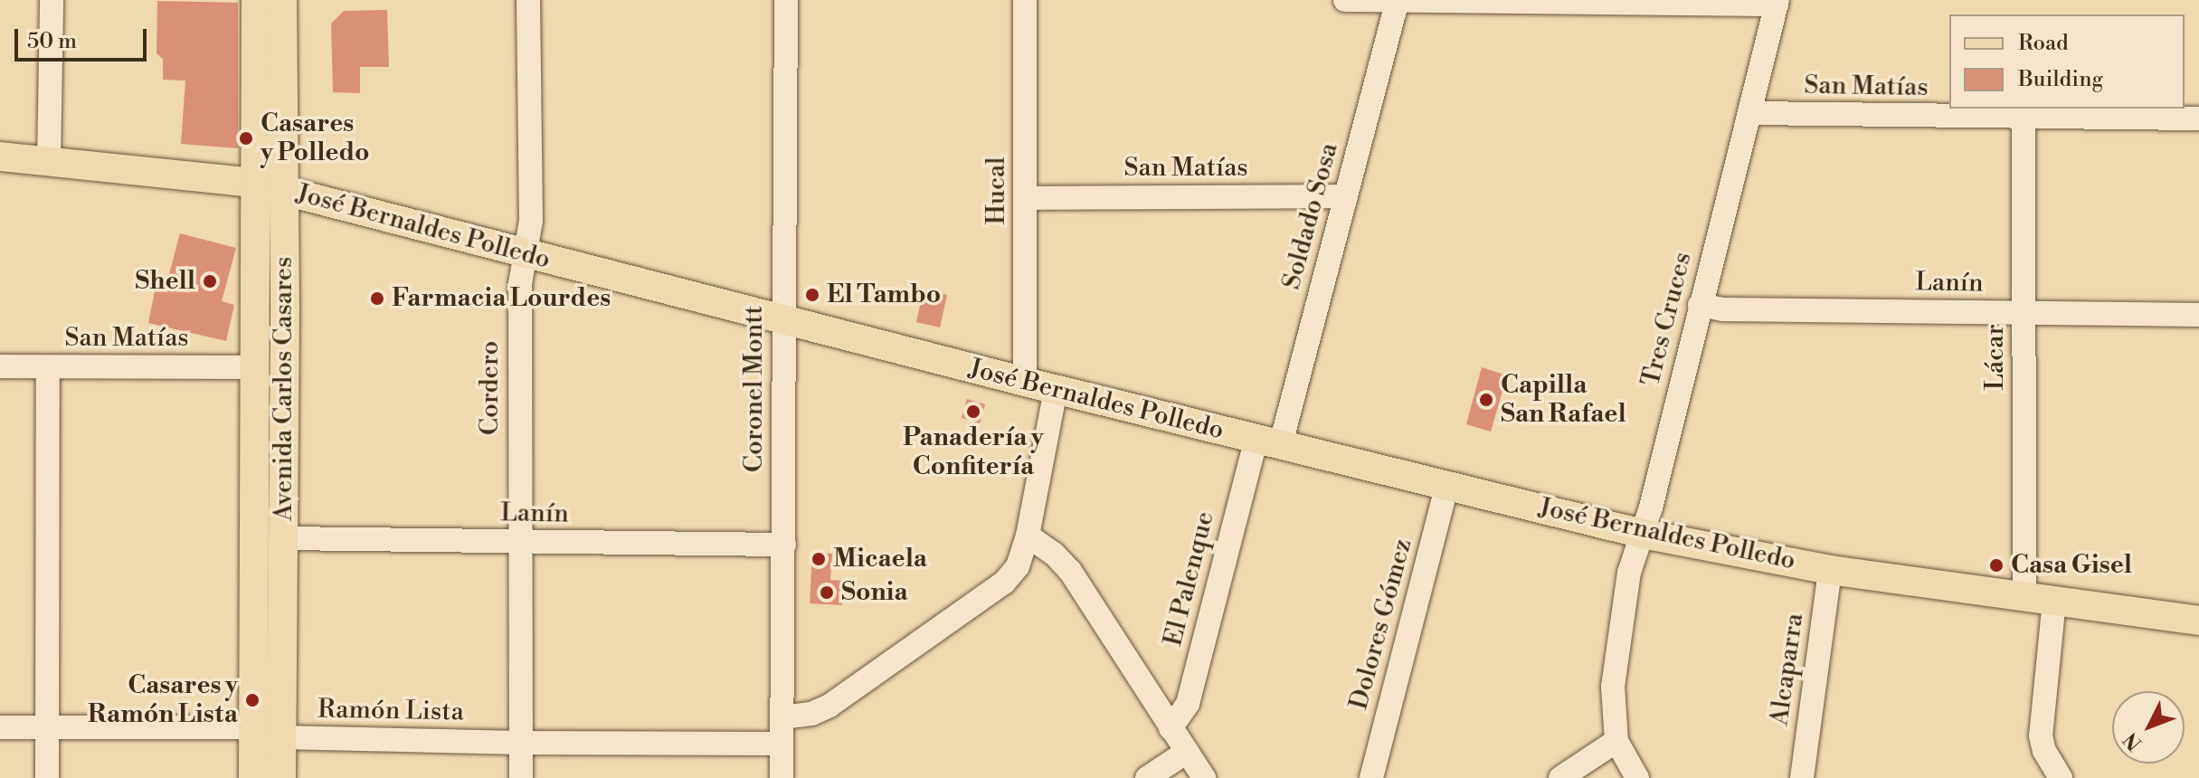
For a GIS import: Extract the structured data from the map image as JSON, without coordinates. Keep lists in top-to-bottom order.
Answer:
{
  "streets": {
    "main road": ["José Bernaldes Polledo", "Avenida Carlos Casares"],
    "street": [
      "San Matías",
      "Hucal",
      "Soldado Sosa",
      "Lanín",
      "Tres Cruces",
      "Lácar",
      "Cordero",
      "Coronel Montt",
      "El Palenque",
      "Dolores Gómez",
      "Alcaparra",
      "Ramón Lista"
    ]
  },
  "crossings": [
    ["San Matías", "Hucal"],
    ["San Matías", "Soldado Sosa"],
    ["San Matías", "Tres Cruces"],
    ["San Matías", "Lácar"],
    ["San Matías", "Avenida Carlos Casares"],
    ["Hucal", "José Bernaldes Polledo"],
    ["Soldado Sosa", "José Bernaldes Polledo"],
    ["Soldado Sosa", "El Palenque"],
    ["José Bernaldes Polledo", "Tres Cruces"],
    ["José Bernaldes Polledo", "Lácar"],
    ["José Bernaldes Polledo", "Cordero"],
    ["José Bernaldes Polledo", "Avenida Carlos Casares"],
    ["José Bernaldes Polledo", "Coronel Montt"],
    ["José Bernaldes Polledo", "El Palenque"],
    ["José Bernaldes Polledo", "Dolores Gómez"],
    ["José Bernaldes Polledo", "Alcaparra"],
    ["Lanín", "Tres Cruces"],
    ["Lanín", "Lácar"],
    ["Lanín", "Cordero"],
    ["Lanín", "Avenida Carlos Casares"],
    ["Lanín", "Coronel Montt"],
    ["Cordero", "Ramón Lista"],
    ["Avenida Carlos Casares", "Ramón Lista"],
    ["Coronel Montt", "Ramón Lista"]
  ],
  "places": [
    "Casares y Polledo",
    "Shell",
    "El Tambo",
    "Farmacia Lourdes",
    "Capilla San Rafael",
    "Panadería y Confitería",
    "Micaela",
    "Casa Gisel",
    "Sonia",
    "Casares y Ramón Lista"
  ],
  "legend": ["Road", "Building"],
  "scale_bar": "50 m",
  "north": "bottom left"
}
